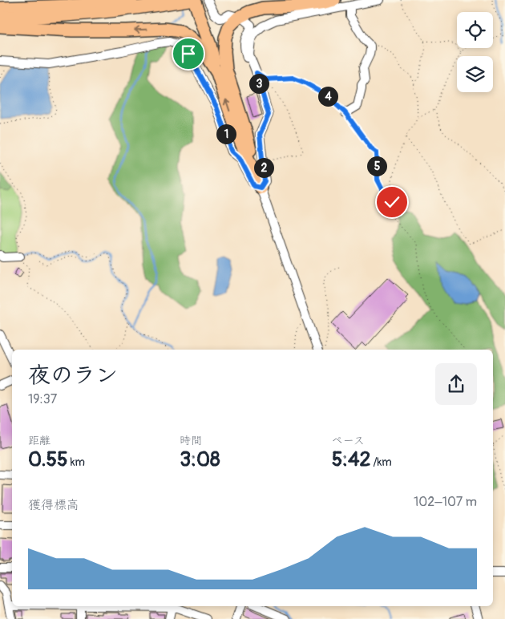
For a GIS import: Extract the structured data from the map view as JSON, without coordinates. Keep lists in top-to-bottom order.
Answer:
{
  "page": {
    "pins": [
      "3",
      "4",
      "1",
      "5",
      "2"
    ],
    "heading": ["夜のラン", "19:37"],
    "stats": [
      ["距離", "0.55 km"],
      ["時間", "3:08"],
      ["ペース", "5:42 /km"]
    ],
    "chart": ["獲得標高", "102–107 m"]
  }
}
